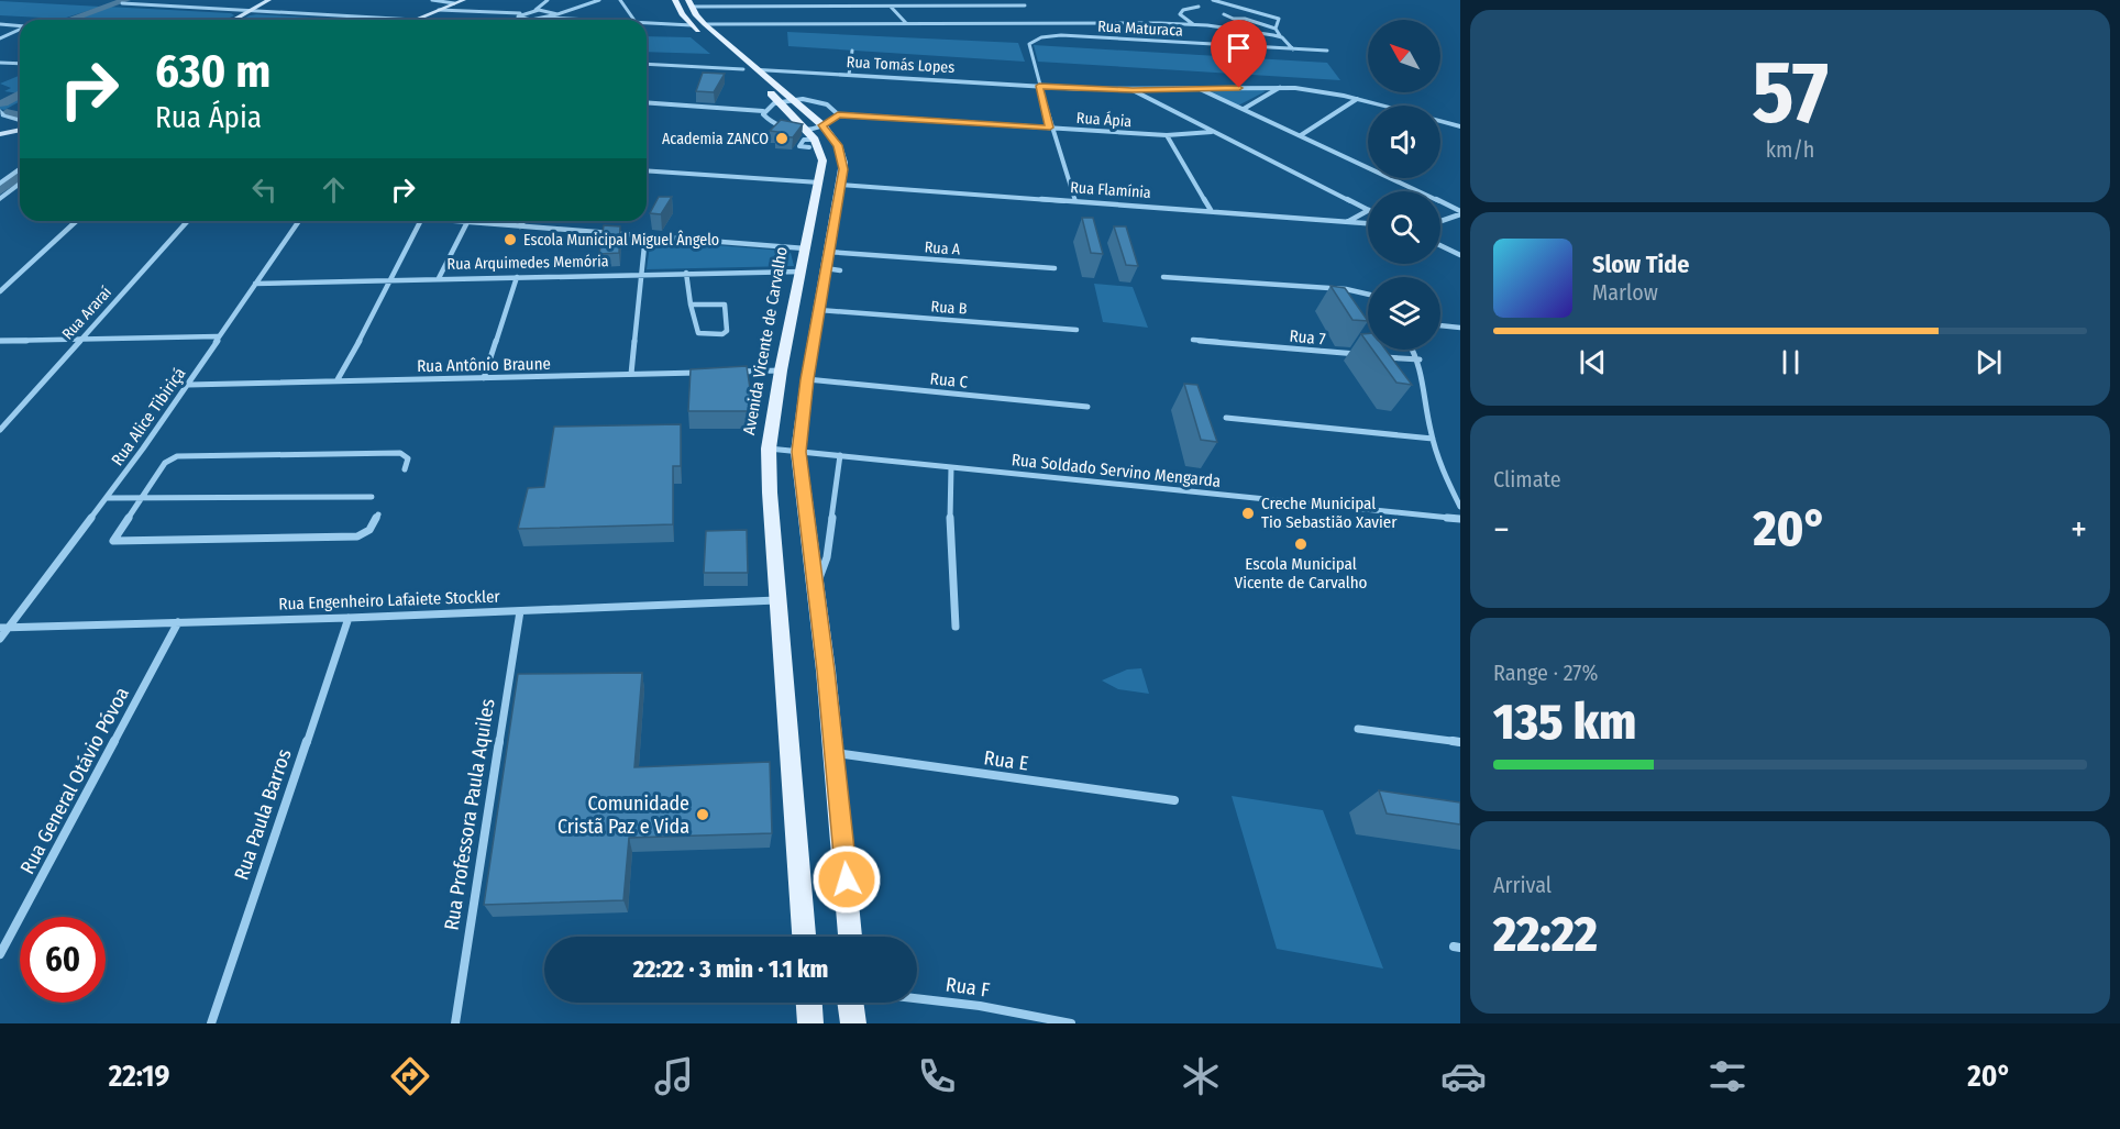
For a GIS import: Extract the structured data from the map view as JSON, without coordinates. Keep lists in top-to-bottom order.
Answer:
{
  "streets": {
    "main road": ["Avenida Vicente de Carvalho"],
    "street": [
      "Rua Maturaca",
      "Rua Tomás Lopes",
      "Rua Ápia",
      "Rua Flamínia",
      "Rua A",
      "Rua Arquimedes Memória",
      "Rua B",
      "Rua Araraí",
      "Rua 7",
      "Rua Antônio Braune",
      "Rua C",
      "Rua Alice Tibiriçá",
      "Rua Soldado Servino Mengarda",
      "Rua Engenheiro Lafaiete Stockler",
      "Rua E",
      "Rua General Otávio Póvoa",
      "Rua Paula Barros",
      "Rua Professora Paula Aquiles",
      "Rua F"
    ]
  },
  "crossings": [
    ["Rua Maturaca", "Rua Tomás Lopes"],
    ["Rua Arquimedes Memória", "Avenida Vicente de Carvalho"],
    ["Rua Arquimedes Memória", "Rua Alice Tibiriçá"],
    ["Avenida Vicente de Carvalho", "Rua Soldado Servino Mengarda"],
    ["Avenida Vicente de Carvalho", "Rua Engenheiro Lafaiete Stockler"],
    ["Rua Antônio Braune", "Rua Alice Tibiriçá"],
    ["Rua Alice Tibiriçá", "Rua Engenheiro Lafaiete Stockler"],
    ["Rua Engenheiro Lafaiete Stockler", "Rua General Otávio Póvoa"],
    ["Rua Engenheiro Lafaiete Stockler", "Rua Paula Barros"],
    ["Rua Engenheiro Lafaiete Stockler", "Rua Professora Paula Aquiles"]
  ],
  "places": [
    "Academia ZANCO",
    "Escola Municipal Miguel Ângelo",
    "Creche Municipal Tio Sebastião Xavier",
    "Escola Municipal Vicente de Carvalho",
    "Comunidade Cristã Paz e Vida"
  ],
  "north": "top left",
  "page": {
    "tile": [
      ["57", "km/h"],
      "Climate",
      ["Range · 27%", "135 km"],
      ["Arrival", "22:22"]
    ],
    "turn": ["630 m", "Rua Ápia"],
    "song": ["Slow Tide", "Marlow"],
    "heat": ["−", "20°", "+"],
    "limit": "60",
    "trip": "22:22 · 3 min · 1.1 km",
    "tabs": ["22:19", "20°"]
  }
}
